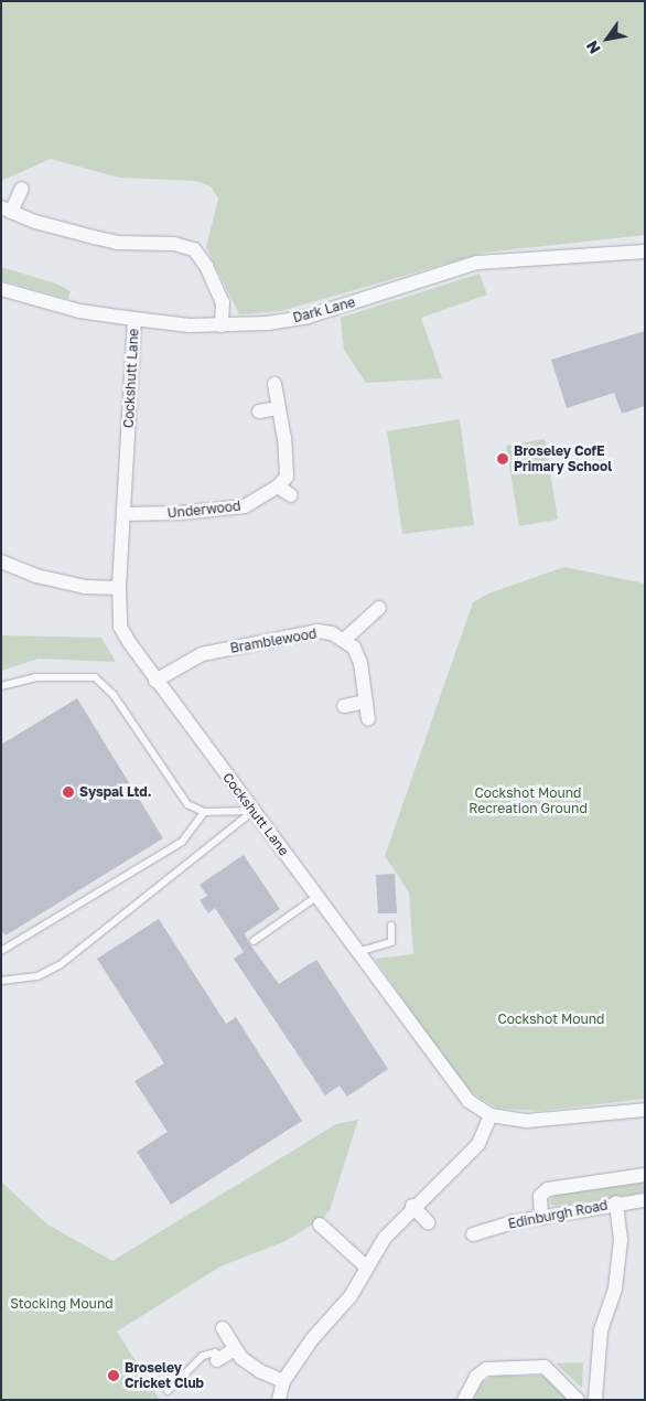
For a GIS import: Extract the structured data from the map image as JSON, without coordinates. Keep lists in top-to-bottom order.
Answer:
{
  "streets": {
    "street": [
      "Dark Lane",
      "Cockshutt Lane",
      "Underwood",
      "Bramblewood",
      "Edinburgh Road"
    ]
  },
  "crossings": [
    ["Dark Lane", "Cockshutt Lane"],
    ["Cockshutt Lane", "Underwood"],
    ["Cockshutt Lane", "Bramblewood"]
  ],
  "parks": ["Cockshot Mound Recreation Ground", "Cockshot Mound", "Stocking Mound"],
  "places": ["Broseley CofE Primary School", "Syspal Ltd.", "Broseley Cricket Club"],
  "north": "bottom left"
}
